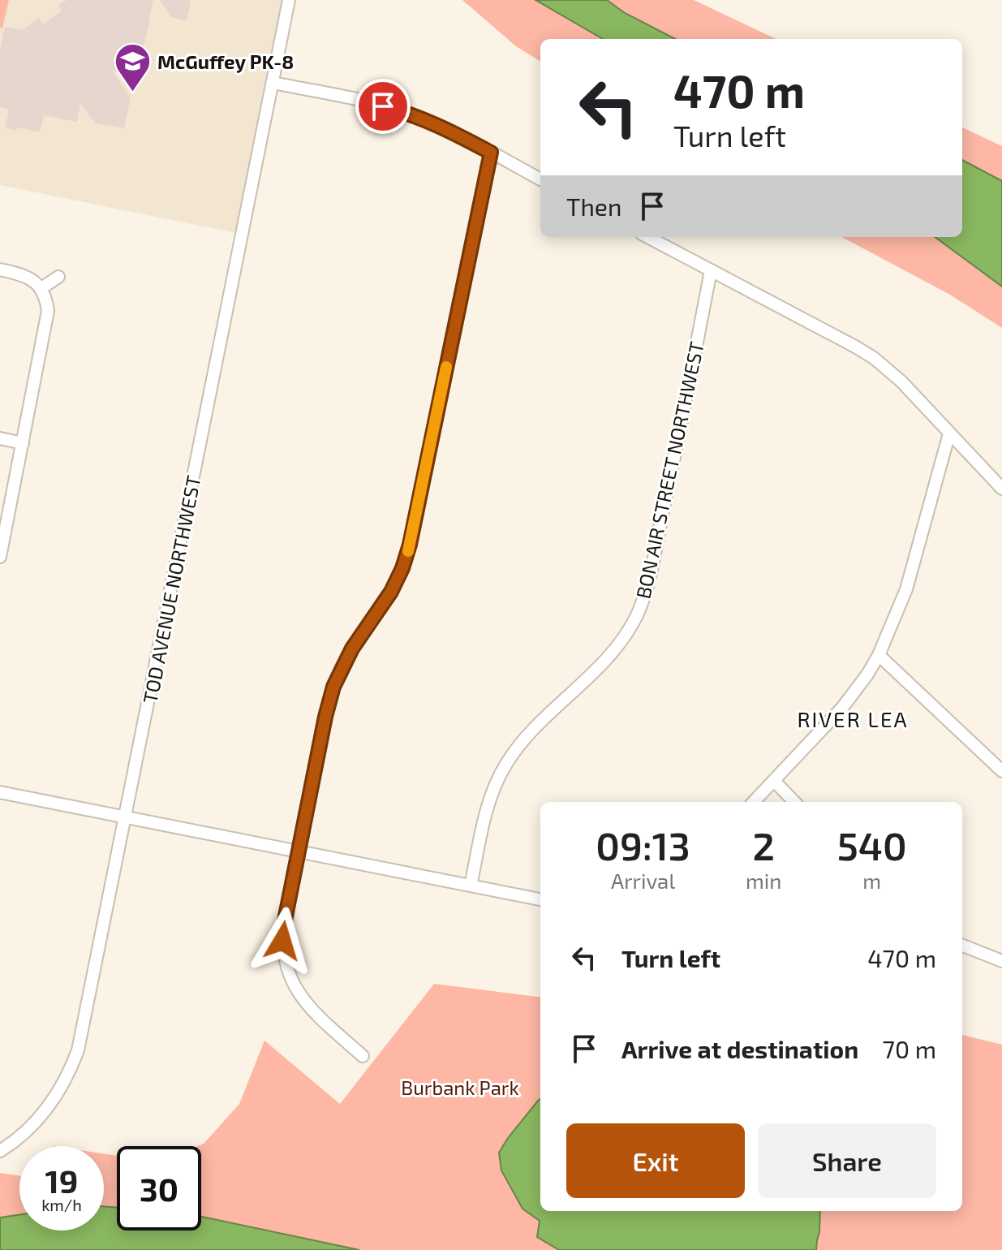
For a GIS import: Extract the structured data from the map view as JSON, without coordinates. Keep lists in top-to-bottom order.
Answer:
{
  "streets": {
    "street": ["BON AIR STREET NORTHWEST", "TOD AVENUE NORTHWEST"]
  },
  "districts": ["RIVER LEA"],
  "parks": ["Burbank Park"],
  "places": {
    "school or university": ["McGuffey PK-8"]
  },
  "page": {
    "turn": ["470 m", "Turn left"],
    "then": "Then",
    "eta": [
      "09:13",
      "Arrival",
      "2",
      "min",
      "540",
      "m"
    ],
    "list": [
      {
        "name": "Turn left",
        "value": "470 m"
      },
      {
        "name": "Arrive at destination",
        "value": "70 m"
      }
    ],
    "buttons": ["Exit", "Share"],
    "speed": "19 km/h",
    "limit": "30"
  }
}
